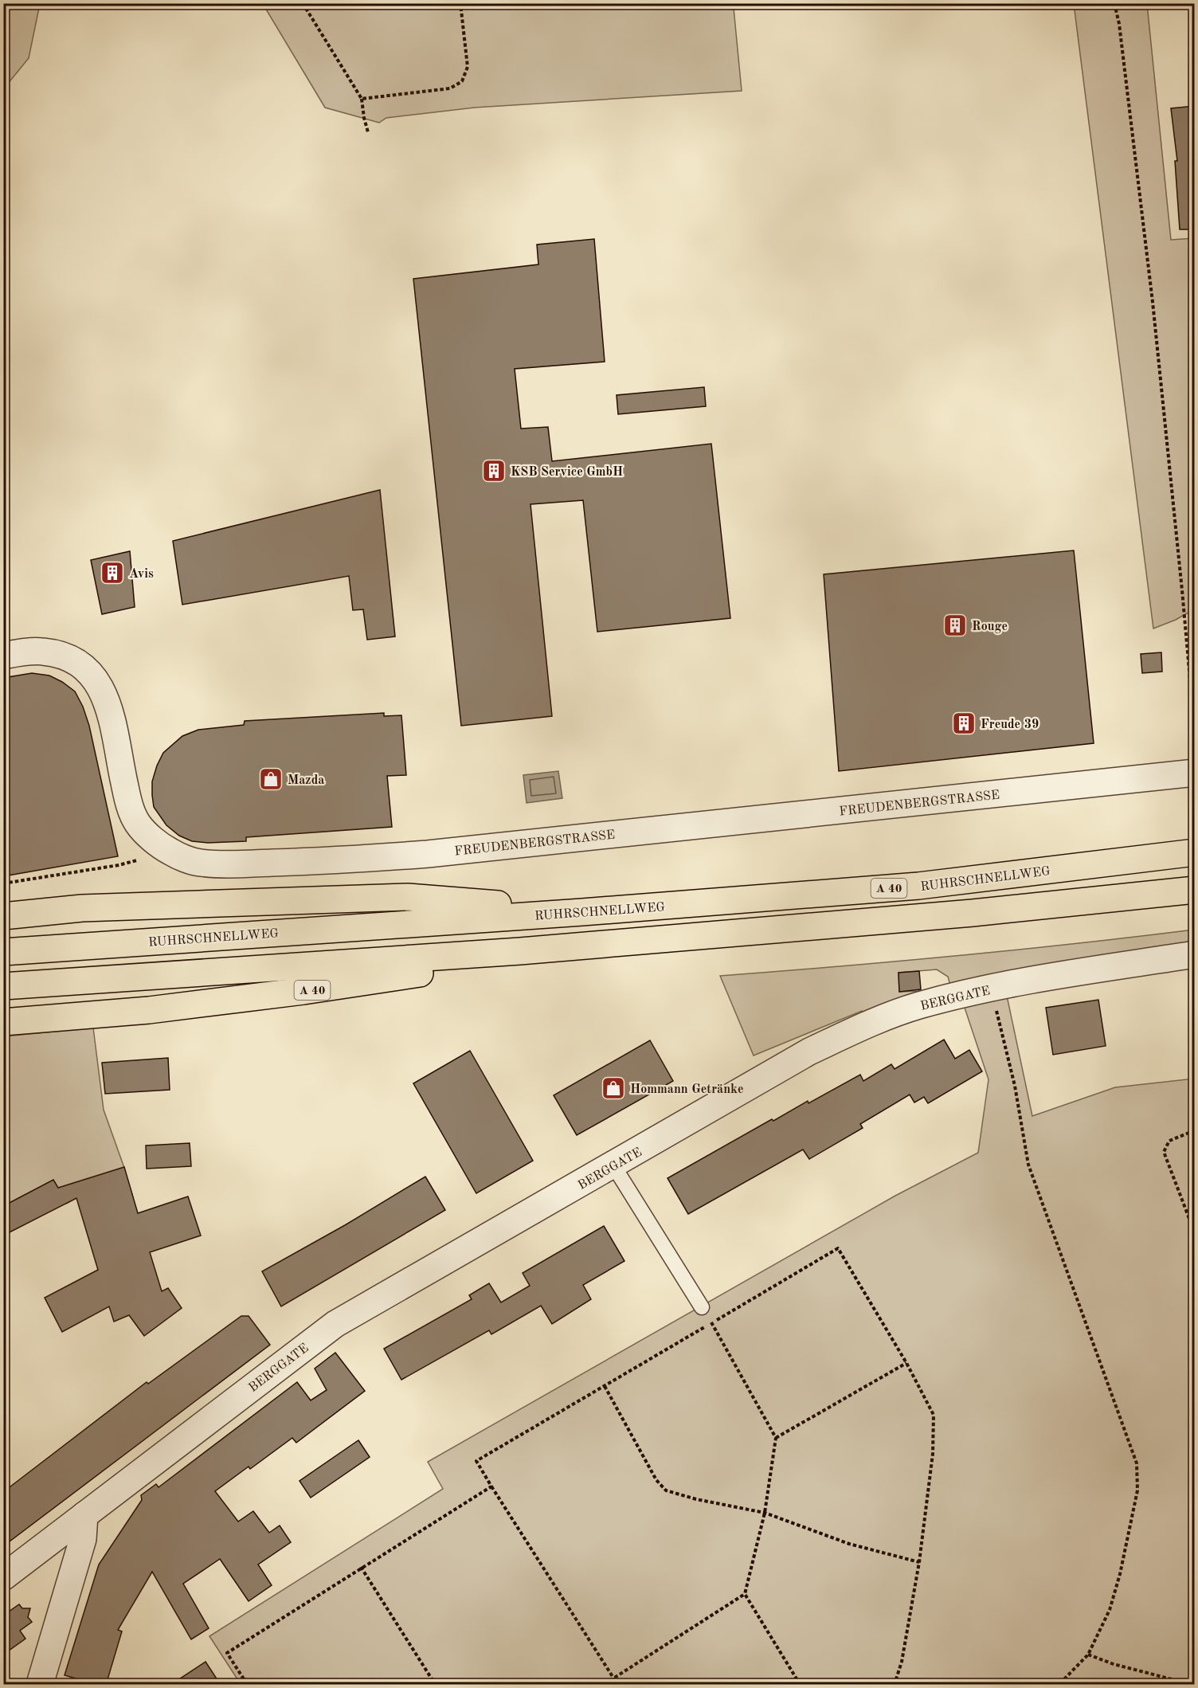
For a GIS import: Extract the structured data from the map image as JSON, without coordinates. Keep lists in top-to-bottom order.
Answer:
{
  "streets": {
    "highway": ["RUHRSCHNELLWEG", "A 40"],
    "street": ["FREUDENBERGSTRASSE", "BERGGATE"]
  },
  "places": {
    "building": [
      "KSB Service GmbH",
      "Avis",
      "Rouge",
      "Freude 39"
    ],
    "shop": ["Mazda", "Hommann Getränke"]
  }
}
